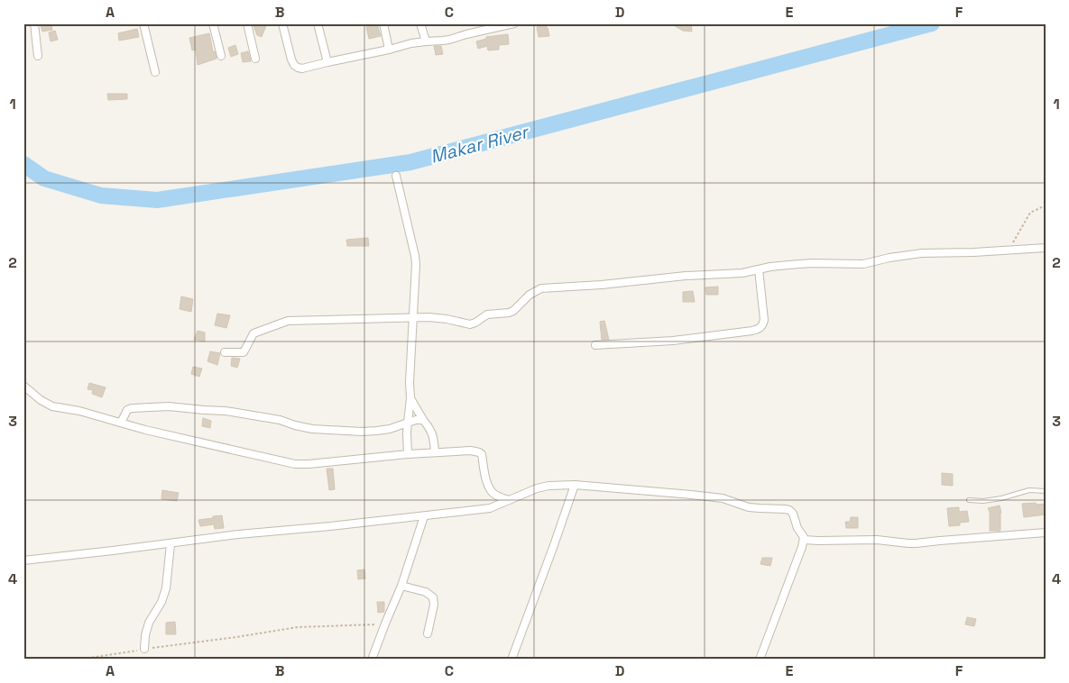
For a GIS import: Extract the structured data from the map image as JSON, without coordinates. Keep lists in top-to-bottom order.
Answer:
{
  "water": ["Makar River"],
  "grid": {
    "columns": [
      "A",
      "B",
      "C",
      "D",
      "E",
      "F"
    ],
    "rows": [
      "1",
      "2",
      "3",
      "4"
    ]
  }
}
